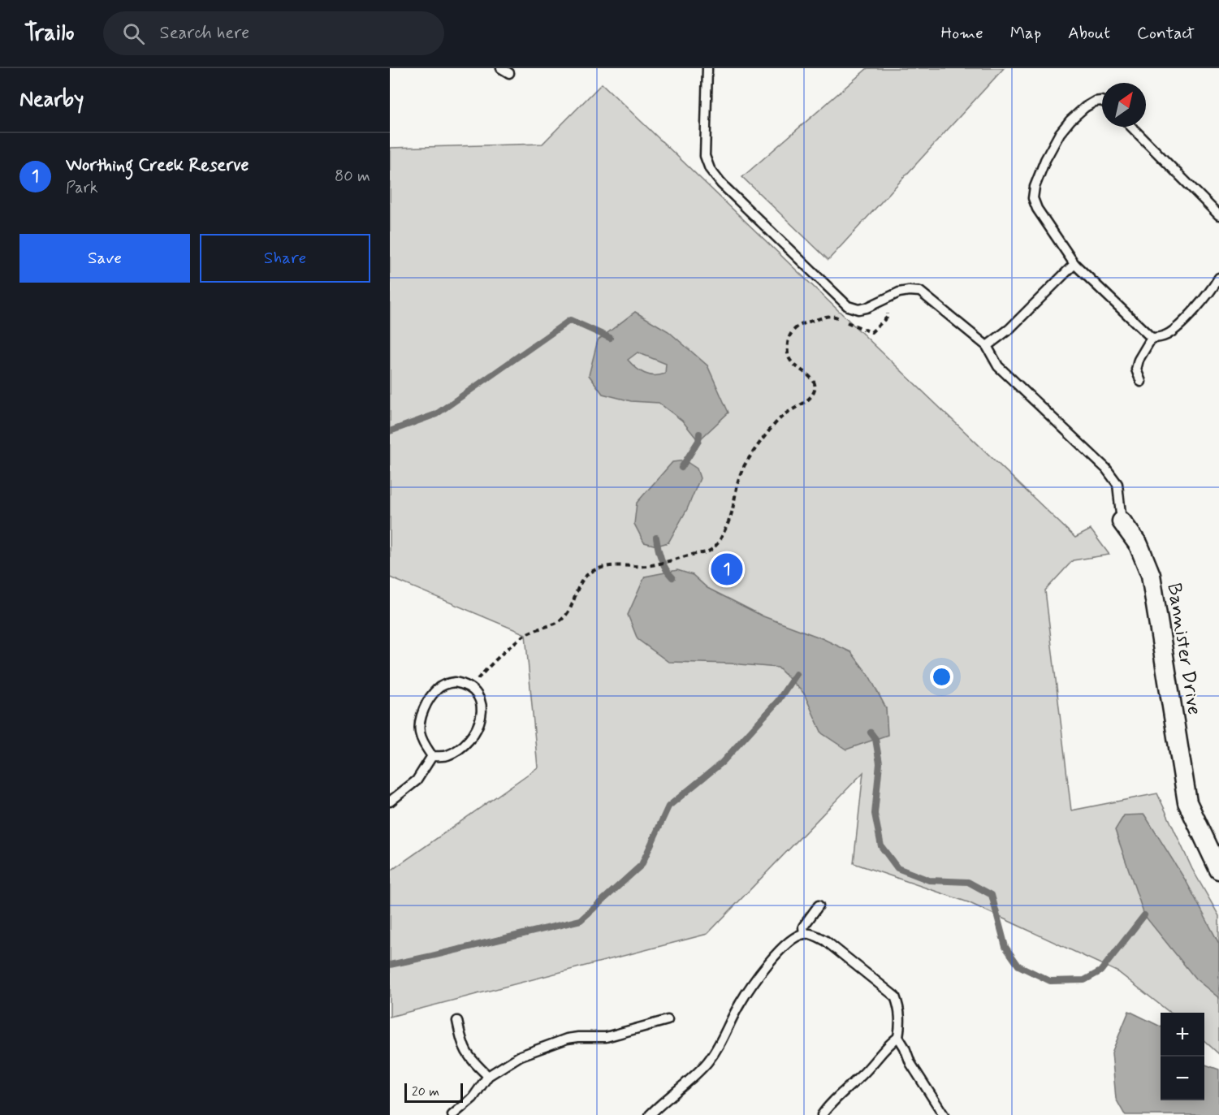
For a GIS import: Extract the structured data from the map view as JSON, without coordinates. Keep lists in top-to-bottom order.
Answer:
{
  "streets": {
    "street": ["Bannister Drive"]
  },
  "scale_bar": "20 m",
  "north": "top right",
  "page": {
    "header": "Trailo",
    "search": "Search here",
    "nav": [
      "Home",
      "Map",
      "About",
      "Contact"
    ],
    "heading": "Nearby",
    "list": [
      {
        "mark": "1",
        "name": "Worthing Creek Reserve",
        "note": "Park",
        "value": "80 m"
      }
    ],
    "buttons": ["Save", "Share"],
    "pins": "1",
    "map_buttons": ["+", "−"],
    "scale": "20 m"
  }
}
